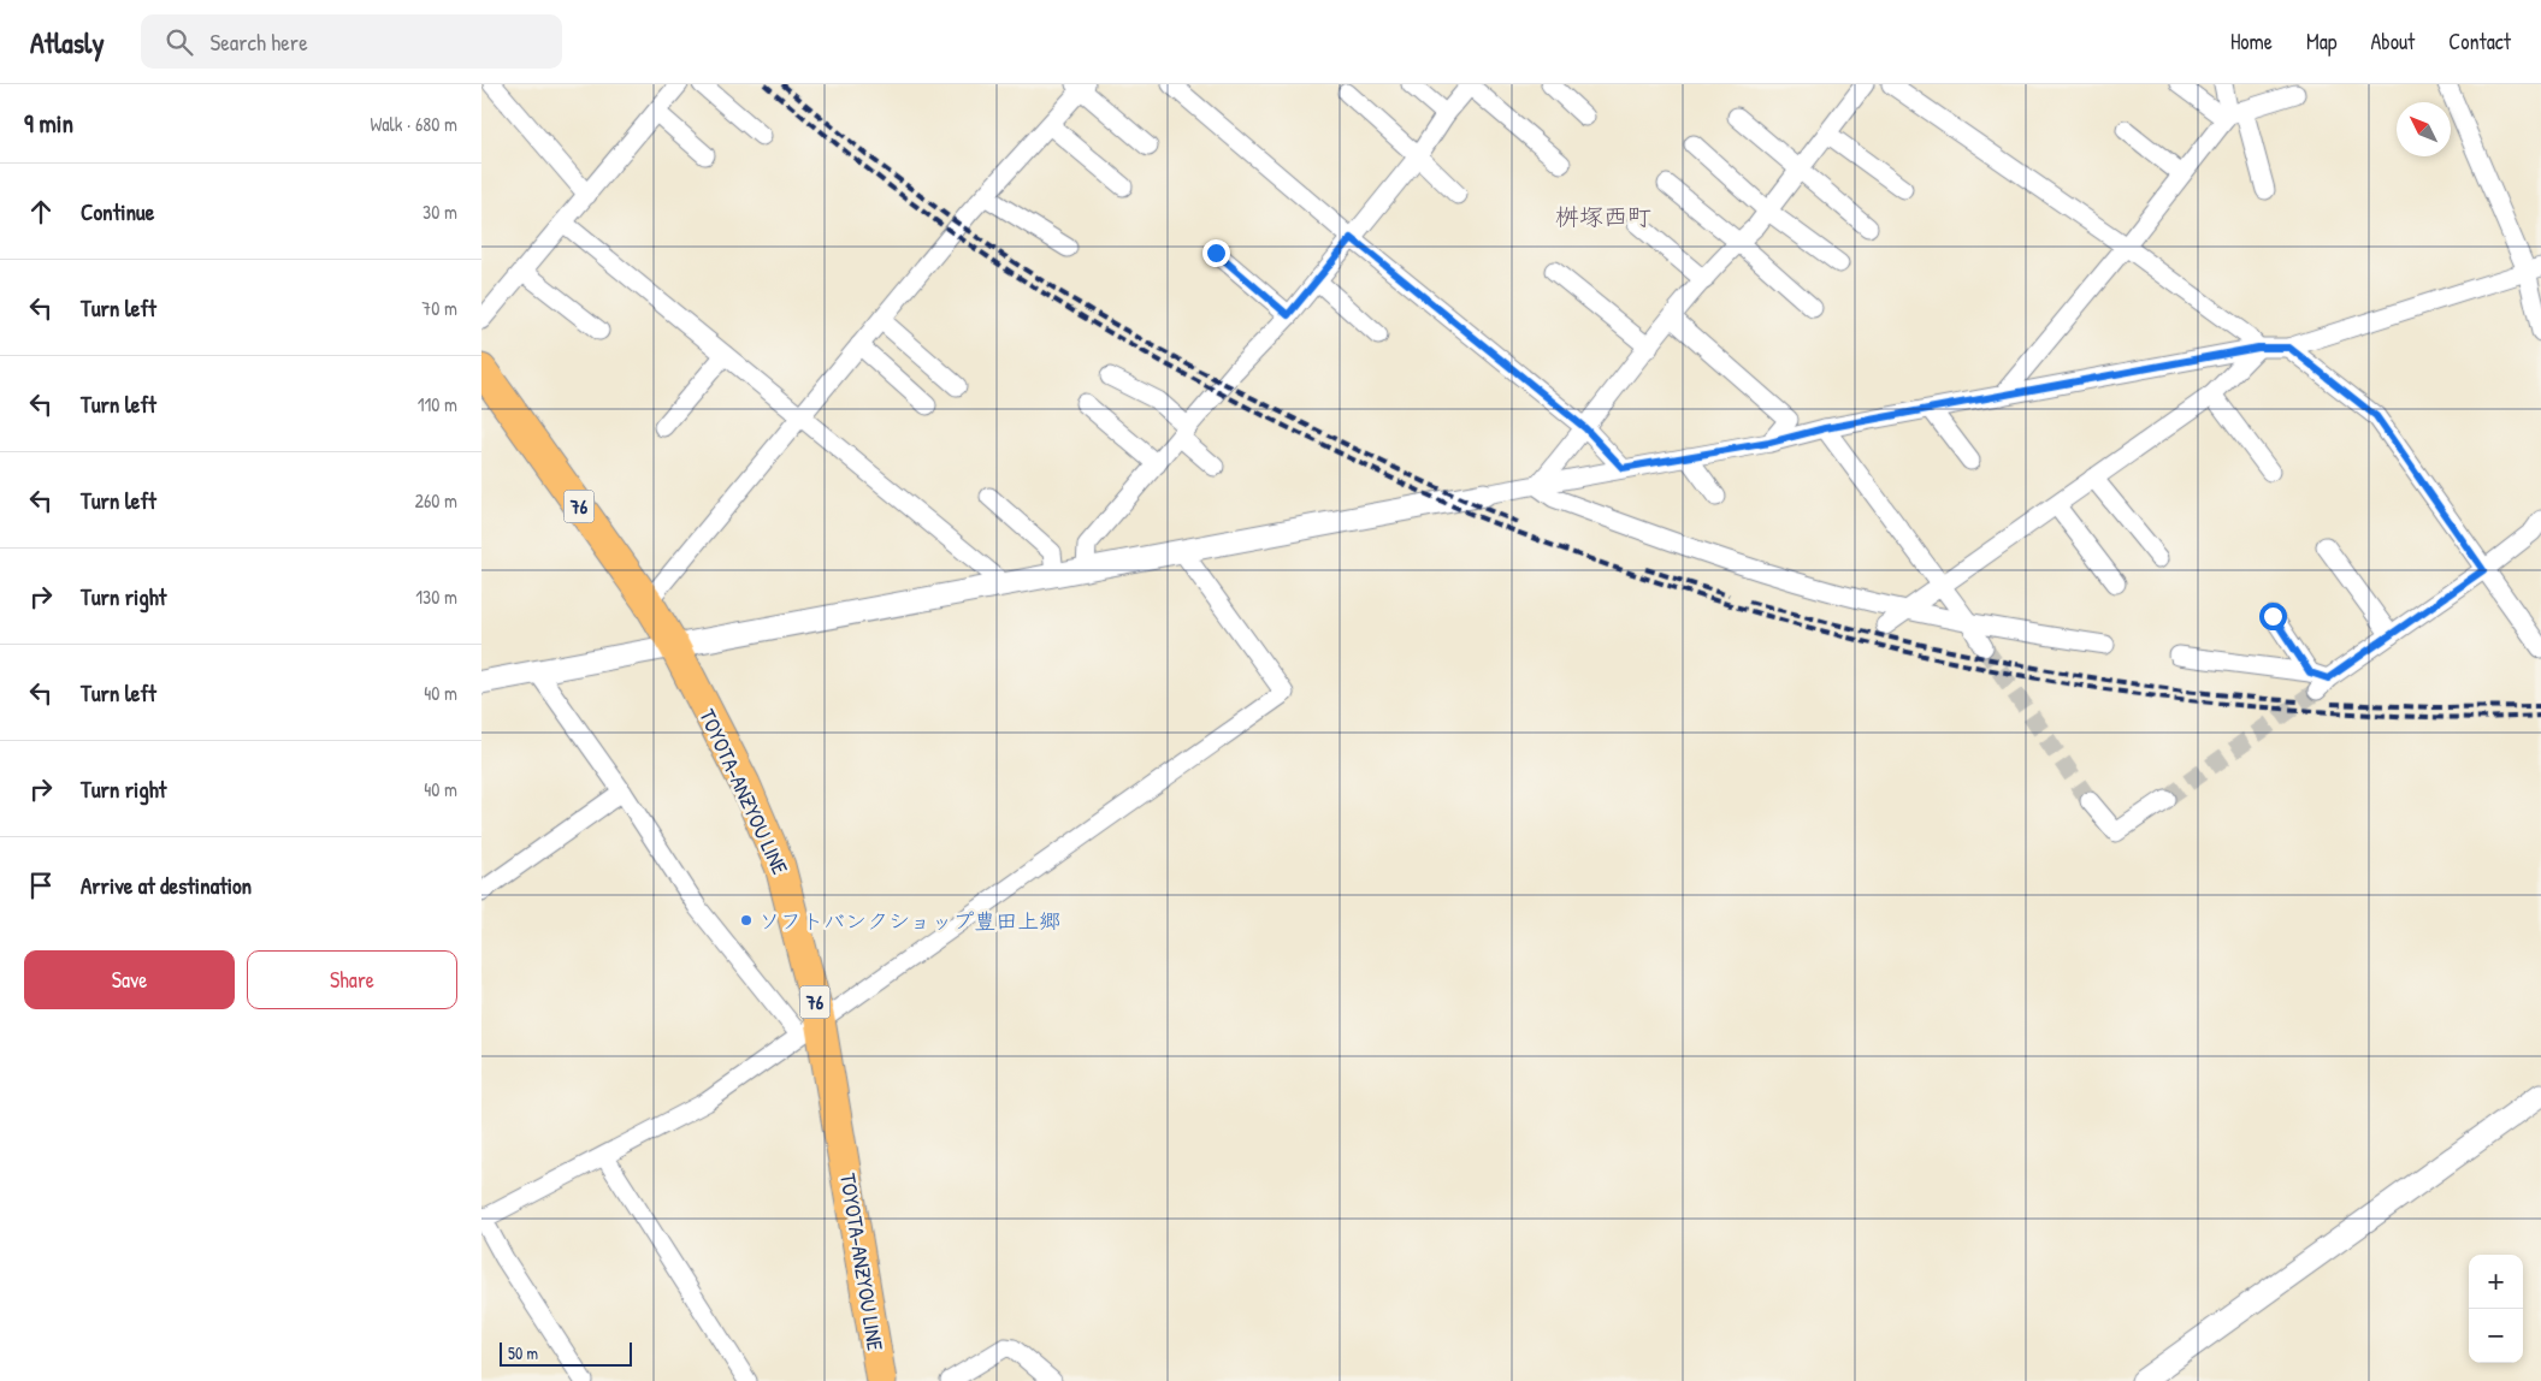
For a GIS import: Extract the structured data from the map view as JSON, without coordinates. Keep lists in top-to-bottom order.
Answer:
{
  "streets": {
    "main road": ["76", "TOYOTA-ANZYOU LINE"]
  },
  "districts": ["桝塚西町"],
  "places": ["ソフトバンクショップ豊田上郷"],
  "scale_bar": "50 m",
  "north": "top left",
  "page": {
    "header": "Atlasly",
    "search": "Search here",
    "nav": [
      "Home",
      "Map",
      "About",
      "Contact"
    ],
    "heading": ["9 min", "Walk · 680 m"],
    "list": [
      ["Continue", "30 m"],
      ["Turn left", "70 m"],
      ["Turn left", "110 m"],
      ["Turn left", "260 m"],
      ["Turn right", "130 m"],
      ["Turn left", "40 m"],
      ["Turn right", "40 m"],
      "Arrive at destination"
    ],
    "buttons": ["Save", "Share"],
    "map_buttons": ["+", "−"],
    "scale": "50 m"
  }
}
